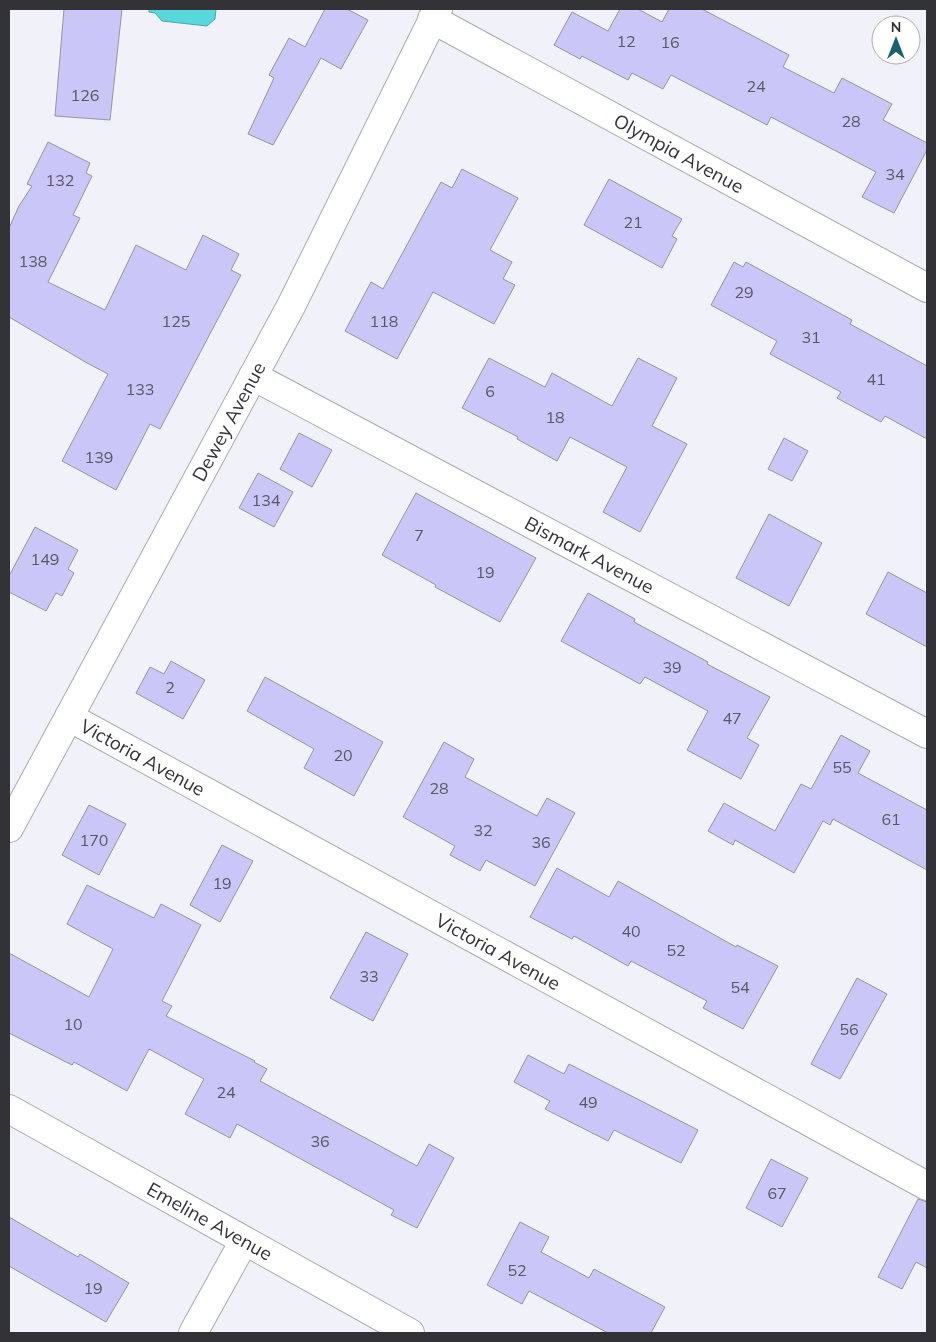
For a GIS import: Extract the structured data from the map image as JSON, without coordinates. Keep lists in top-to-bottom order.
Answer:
{
  "streets": {
    "street": [
      "Olympia Avenue",
      "Dewey Avenue",
      "Bismark Avenue",
      "Victoria Avenue",
      "Emeline Avenue"
    ]
  },
  "crossings": [
    ["Olympia Avenue", "Dewey Avenue"],
    ["Dewey Avenue", "Bismark Avenue"],
    ["Dewey Avenue", "Victoria Avenue"]
  ],
  "house_numbers": [
    "12",
    "16",
    "24",
    "126",
    "28",
    "34",
    "132",
    "21",
    "138",
    "29",
    "125",
    "118",
    "31",
    "41",
    "133",
    "6",
    "18",
    "139",
    "134",
    "7",
    "149",
    "19",
    "39",
    "2",
    "47",
    "20",
    "55",
    "28",
    "61",
    "32",
    "170",
    "36",
    "19",
    "40",
    "52",
    "33",
    "54",
    "10",
    "56",
    "24",
    "49",
    "36",
    "67",
    "52",
    "19"
  ],
  "north": "top"
}
